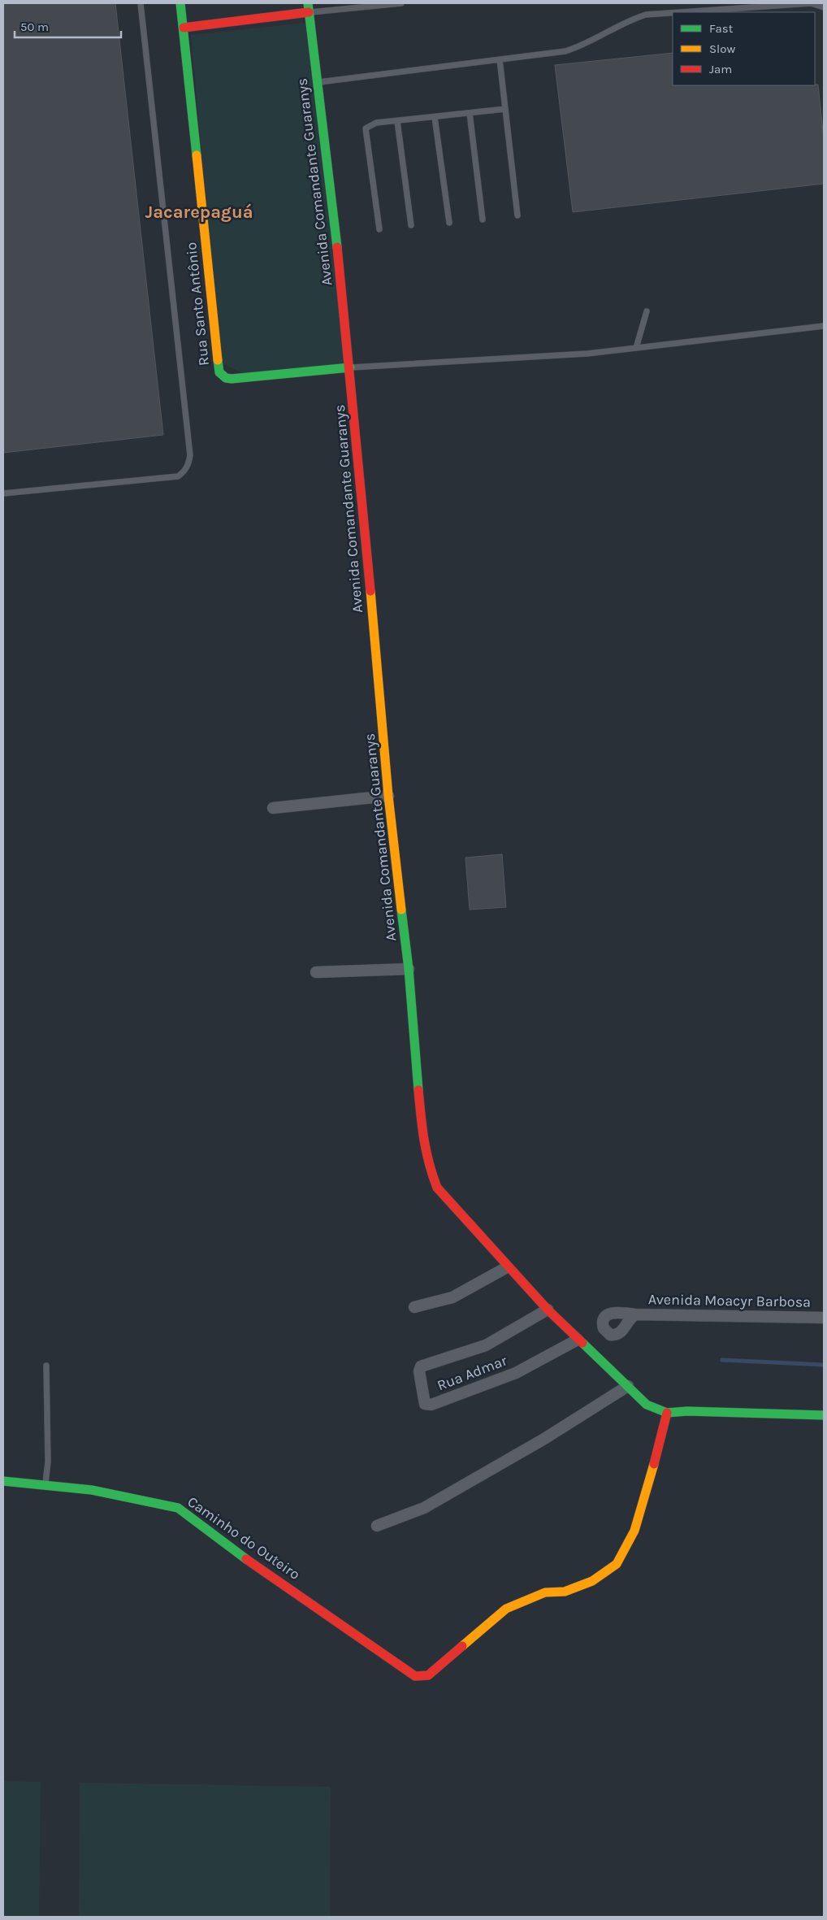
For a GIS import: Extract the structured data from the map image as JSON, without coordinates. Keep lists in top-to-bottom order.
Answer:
{
  "streets": {
    "street": [
      "Avenida Comandante Guaranys",
      "Rua Santo Antônio",
      "Avenida Moacyr Barbosa",
      "Rua Admar",
      "Caminho do Outeiro"
    ]
  },
  "crossings": [
    ["Avenida Comandante Guaranys", "Rua Santo Antônio"],
    ["Avenida Comandante Guaranys", "Rua Admar"],
    ["Avenida Comandante Guaranys", "Caminho do Outeiro"]
  ],
  "districts": ["Jacarepaguá"],
  "legend": ["Fast", "Slow", "Jam"],
  "scale_bar": "50 m"
}
